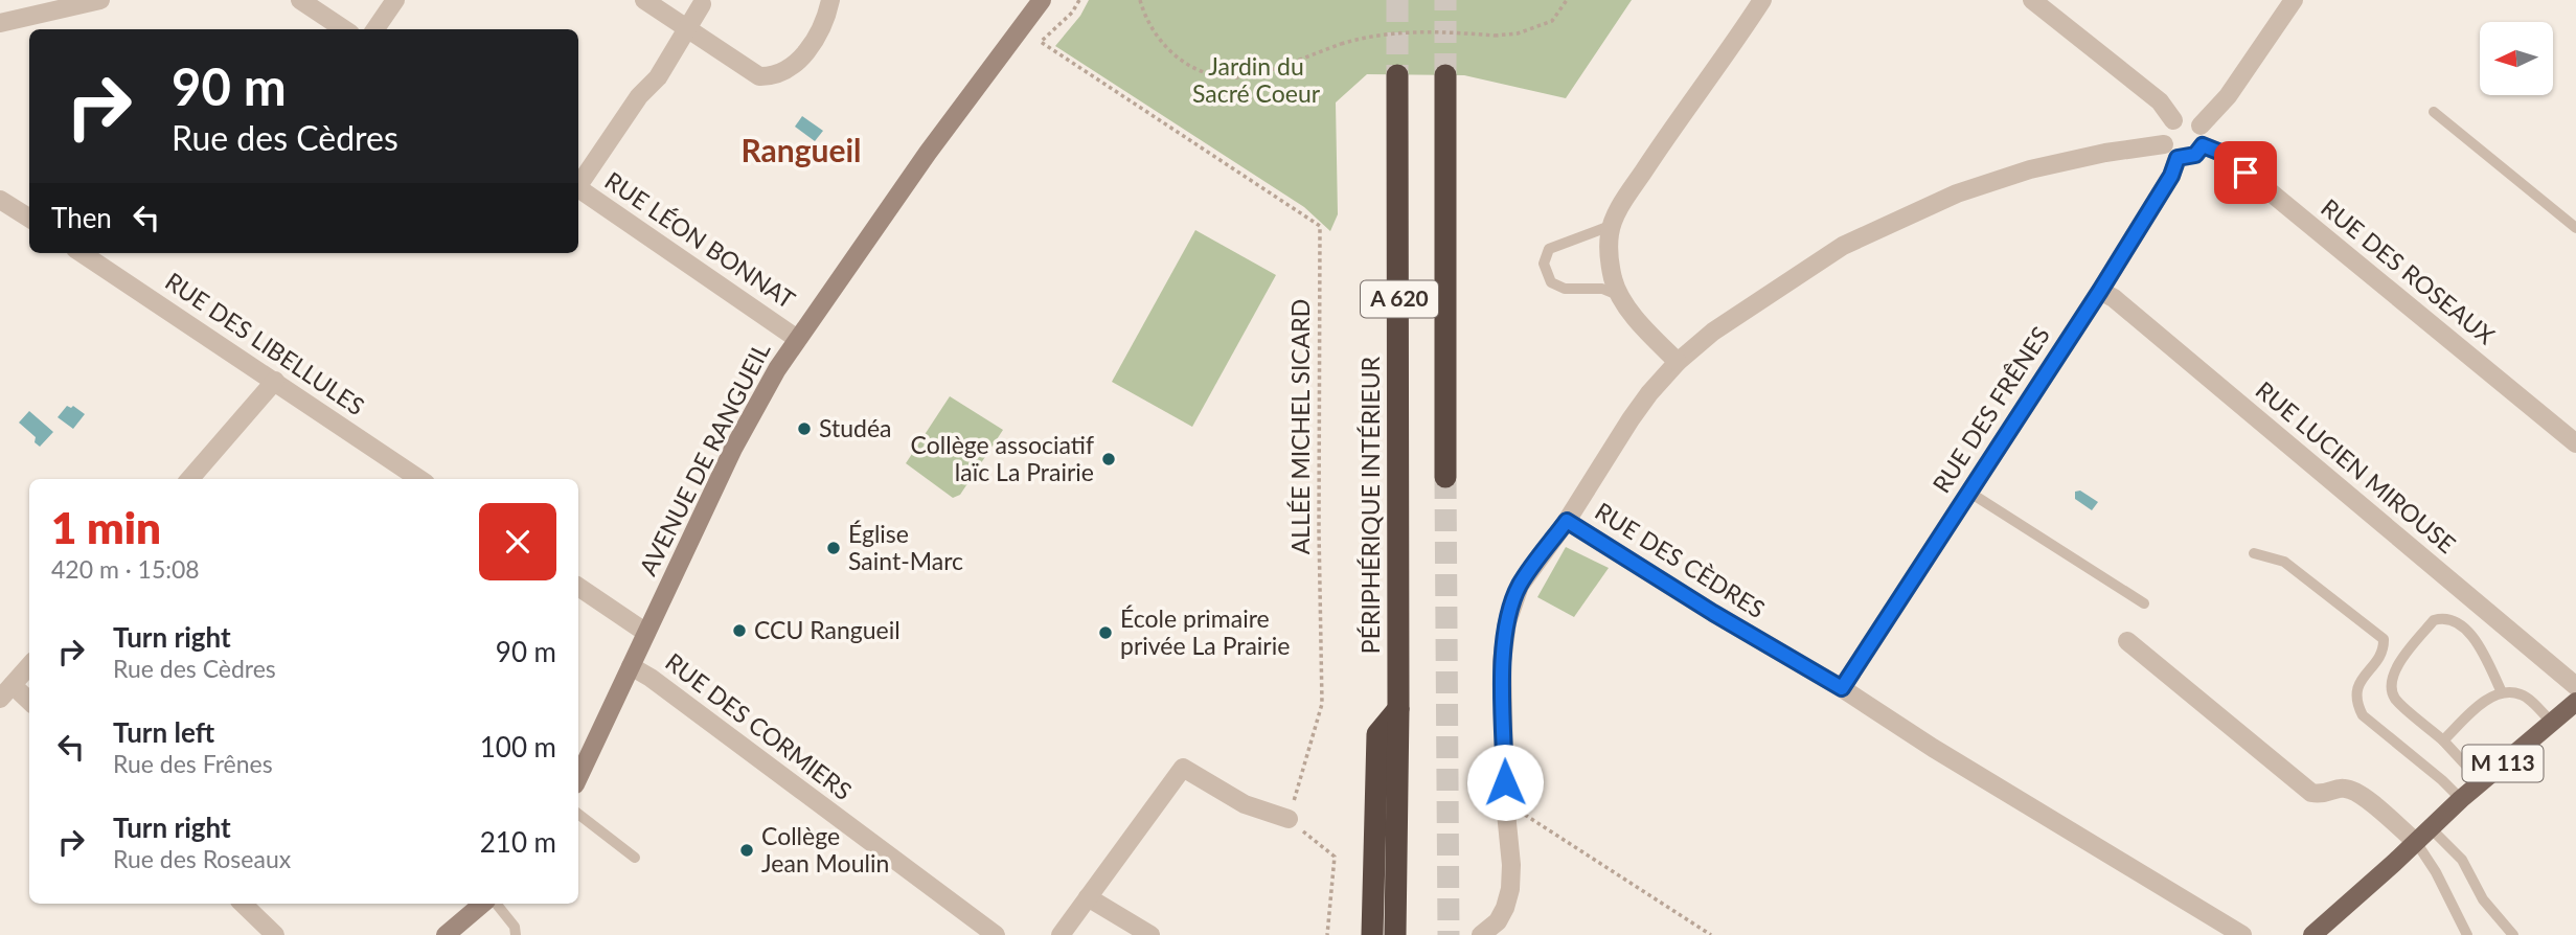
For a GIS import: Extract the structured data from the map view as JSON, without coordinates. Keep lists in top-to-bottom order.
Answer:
{
  "streets": {
    "highway": ["A 620", "PÉRIPHÉRIQUE INTÉRIEUR"],
    "main road": ["M 113"],
    "street": [
      "RUE LÉON BONNAT",
      "RUE DES ROSEAUX",
      "RUE DES LIBELLULES",
      "RUE DES FRÊNES",
      "AVENUE DE RANGUEIL",
      "RUE LUCIEN MIROUSE",
      "RUE DES CÈDRES",
      "RUE DES CORMIERS"
    ],
    "path": ["ALLÉE MICHEL SICARD"]
  },
  "crossings": [
    ["RUE LÉON BONNAT", "AVENUE DE RANGUEIL"],
    ["RUE DES ROSEAUX", "RUE DES FRÊNES"],
    ["RUE DES ROSEAUX", "RUE DES CÈDRES"],
    ["RUE DES FRÊNES", "RUE LUCIEN MIROUSE"],
    ["RUE DES FRÊNES", "RUE DES CÈDRES"],
    ["AVENUE DE RANGUEIL", "RUE DES CORMIERS"]
  ],
  "districts": ["Rangueil"],
  "parks": ["Jardin du Sacré Coeur"],
  "places": [
    "Studéa",
    "Collège associatif laïc La Prairie",
    "Église Saint-Marc",
    "CCU Rangueil",
    "École primaire privée La Prairie",
    "Collège Jean Moulin"
  ],
  "north": "left",
  "page": {
    "turn": ["90 m", "Rue des Cèdres"],
    "then": "Then",
    "heading": ["1 min", "420 m · 15:08"],
    "list": [
      {
        "name": "Turn right",
        "note": "Rue des Cèdres",
        "value": "90 m"
      },
      {
        "name": "Turn left",
        "note": "Rue des Frênes",
        "value": "100 m"
      },
      {
        "name": "Turn right",
        "note": "Rue des Roseaux",
        "value": "210 m"
      }
    ]
  }
}
